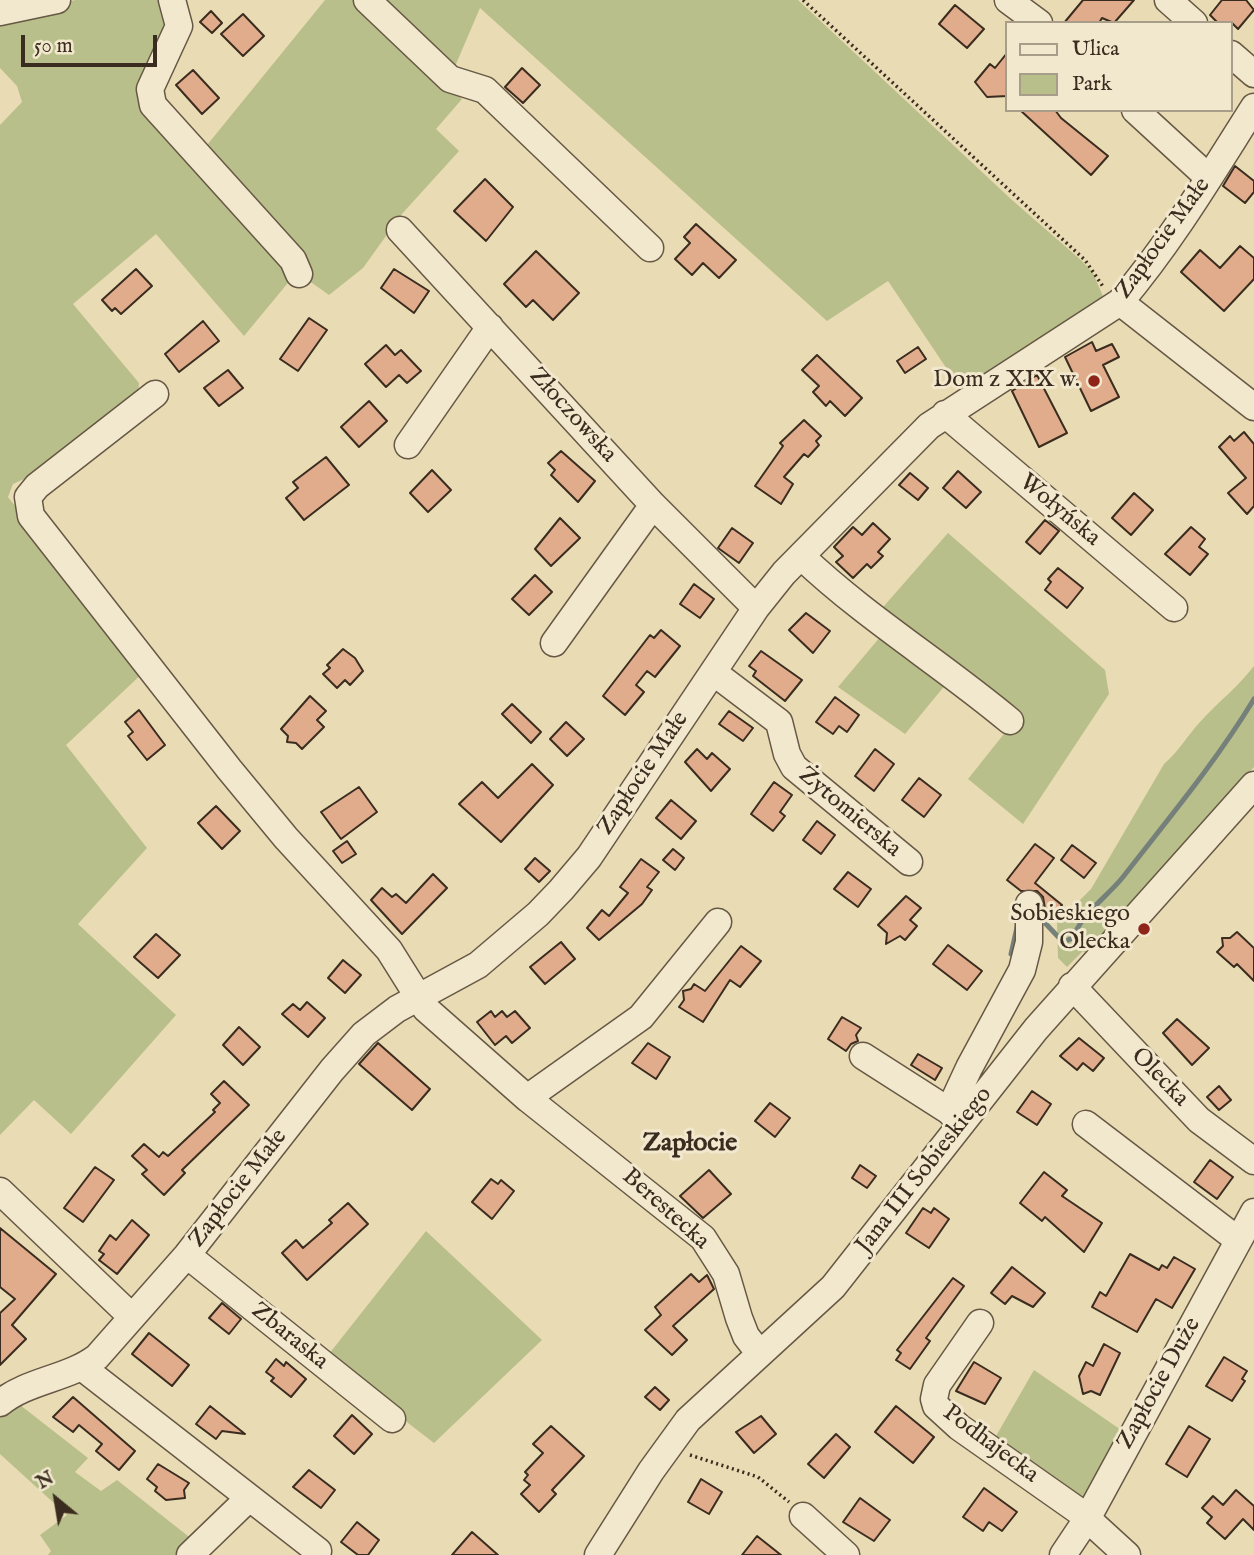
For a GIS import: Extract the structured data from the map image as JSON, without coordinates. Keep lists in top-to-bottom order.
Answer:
{
  "streets": {
    "street": [
      "Zapłocie Małe",
      "Złoczowska",
      "Wołyńska",
      "Żytomierska",
      "Olecka",
      "Jana III Sobieskiego",
      "Berestecka",
      "Zbaraska",
      "Zapłocie Duże",
      "Podhajecka"
    ]
  },
  "crossings": [
    ["Zapłocie Małe", "Złoczowska"],
    ["Zapłocie Małe", "Wołyńska"],
    ["Zapłocie Małe", "Żytomierska"],
    ["Zapłocie Małe", "Berestecka"],
    ["Zapłocie Małe", "Zbaraska"],
    ["Olecka", "Jana III Sobieskiego"],
    ["Jana III Sobieskiego", "Berestecka"],
    ["Zapłocie Duże", "Podhajecka"]
  ],
  "districts": ["Zapłocie"],
  "places": ["Dom z XIX w.", "Sobieskiego Olecka"],
  "legend": ["Ulica", "Park"],
  "scale_bar": "50 m",
  "north": "top left"
}
